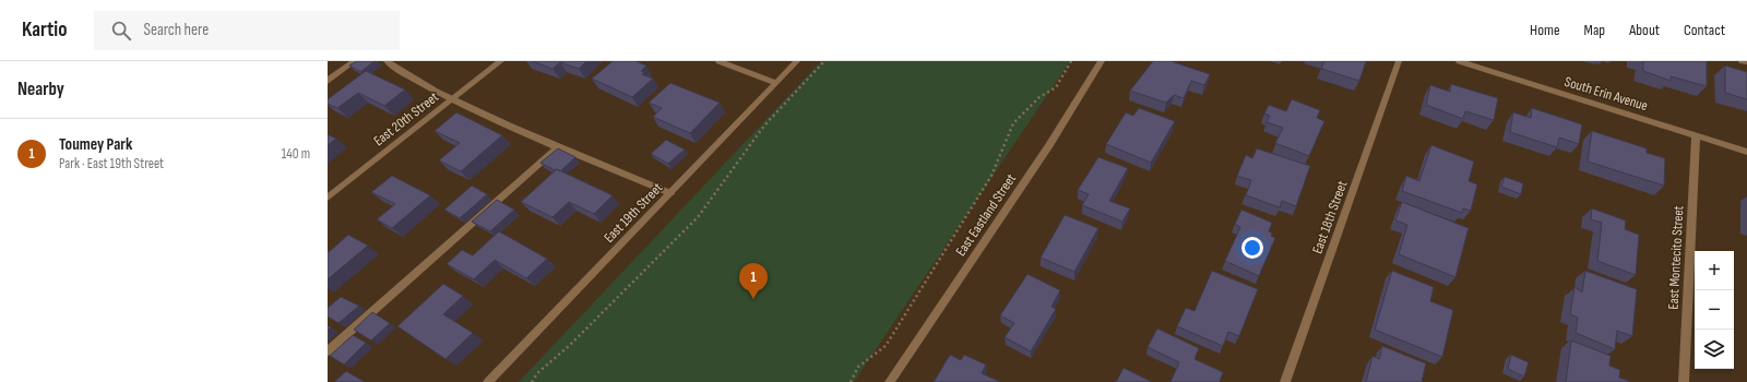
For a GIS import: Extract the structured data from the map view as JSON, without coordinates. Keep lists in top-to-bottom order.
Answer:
{
  "streets": {
    "street": [
      "South Erin Avenue",
      "East 20th Street",
      "East 19th Street",
      "East Eastland Street",
      "East 18th Street",
      "East Montecito Street"
    ]
  },
  "crossings": [
    ["South Erin Avenue", "East Montecito Street"]
  ],
  "page": {
    "header": "Kartio",
    "search": "Search here",
    "nav": [
      "Home",
      "Map",
      "About",
      "Contact"
    ],
    "heading": "Nearby",
    "list": [
      {
        "mark": "1",
        "name": "Toumey Park",
        "note": "Park · East 19th Street",
        "value": "140 m"
      }
    ],
    "map_buttons": ["+", "−"],
    "pins": "1"
  }
}
